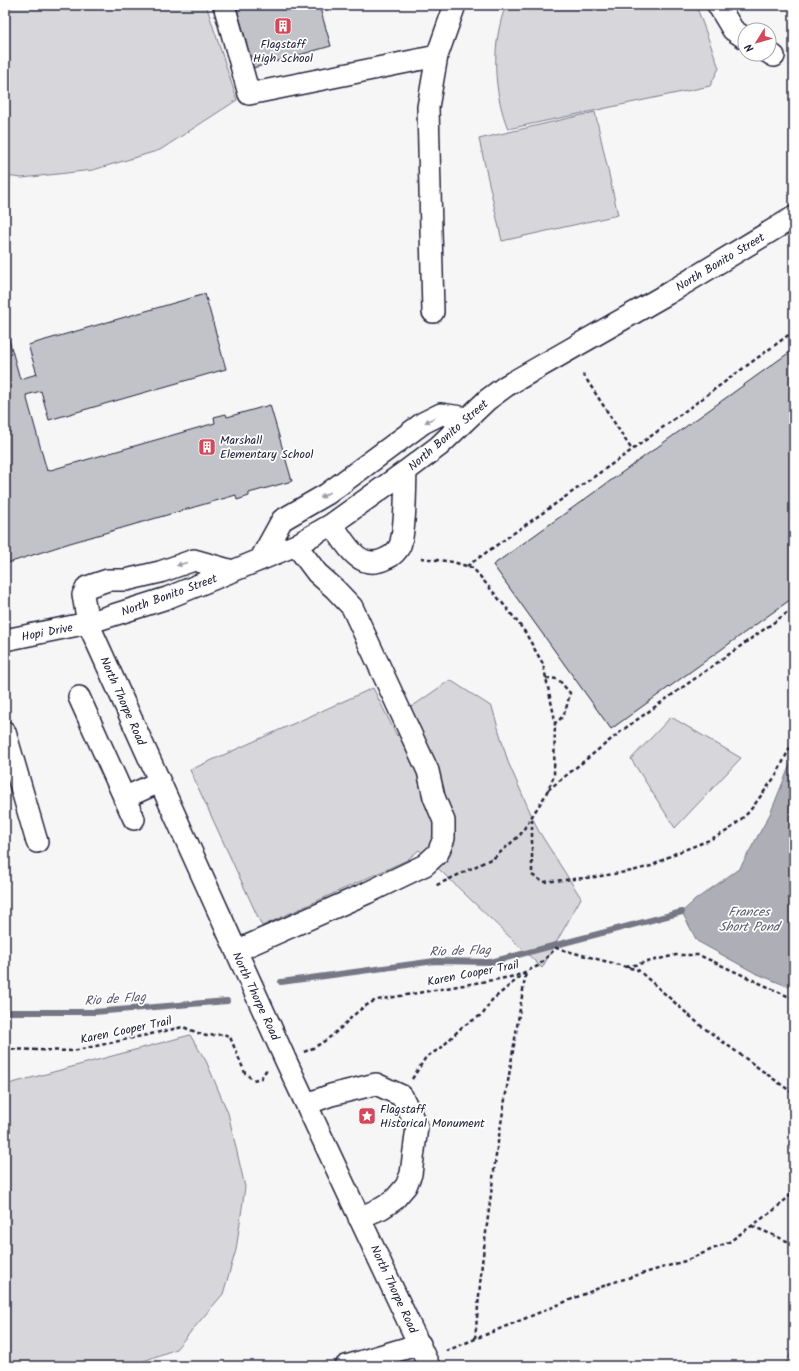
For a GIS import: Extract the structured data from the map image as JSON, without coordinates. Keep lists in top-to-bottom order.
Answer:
{
  "streets": {
    "street": ["North Bonito Street", "Hopi Drive", "North Thorpe Road"],
    "path": ["Karen Cooper Trail"]
  },
  "crossings": [
    ["North Bonito Street", "Hopi Drive"],
    ["North Bonito Street", "North Thorpe Road"],
    ["Hopi Drive", "North Thorpe Road"]
  ],
  "water": ["Frances Short Pond", "Rio de Flag"],
  "places": {
    "building": ["Flagstaff High School", "Marshall Elementary School"],
    "place": ["Flagstaff Historical Monument"]
  },
  "north": "bottom left"
}
